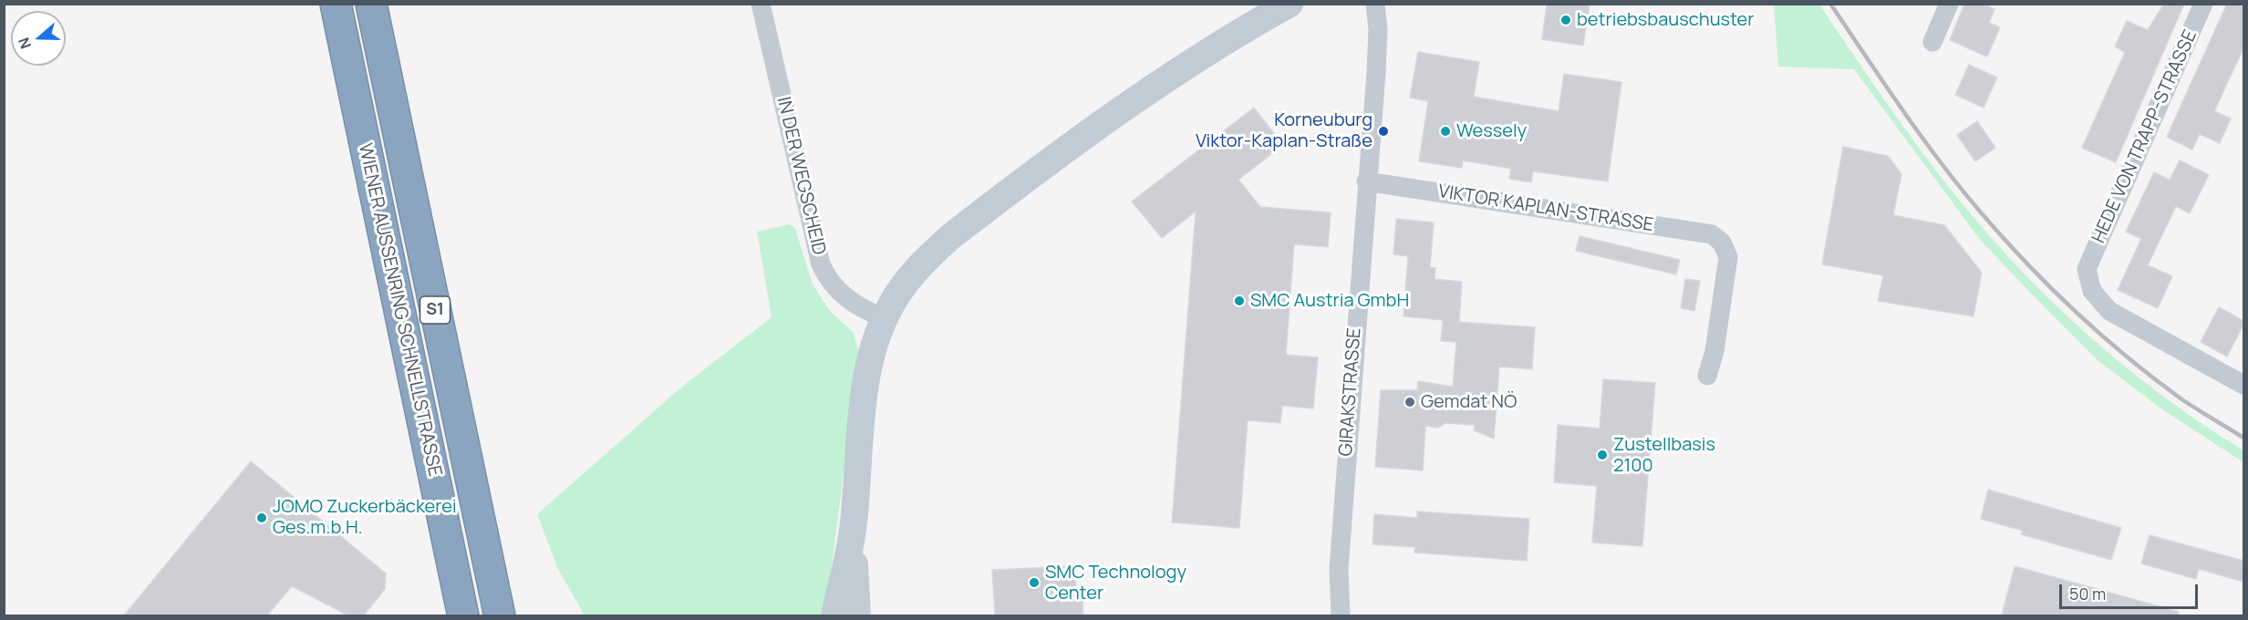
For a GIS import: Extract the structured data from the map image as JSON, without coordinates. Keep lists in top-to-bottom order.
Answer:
{
  "streets": {
    "highway": ["WIENER AUSSENRING SCHNELLSTRASSE", "S1"],
    "street": [
      "HEDE VON TRAPP-STRASSE",
      "IN DER WEGSCHEID",
      "VIKTOR KAPLAN-STRASSE",
      "GIRAKSTRASSE"
    ]
  },
  "crossings": [
    ["VIKTOR KAPLAN-STRASSE", "GIRAKSTRASSE"]
  ],
  "places": [
    "betriebsbauschuster",
    "Korneuburg Viktor-Kaplan-Straße",
    "Wessely",
    "SMC Austria GmbH",
    "Gemdat NÖ",
    "Zustellbasis 2100",
    "JOMO Zuckerbäckerei Ges.m.b.H.",
    "SMC Technology Center"
  ],
  "scale_bar": "50 m",
  "north": "left"
}
